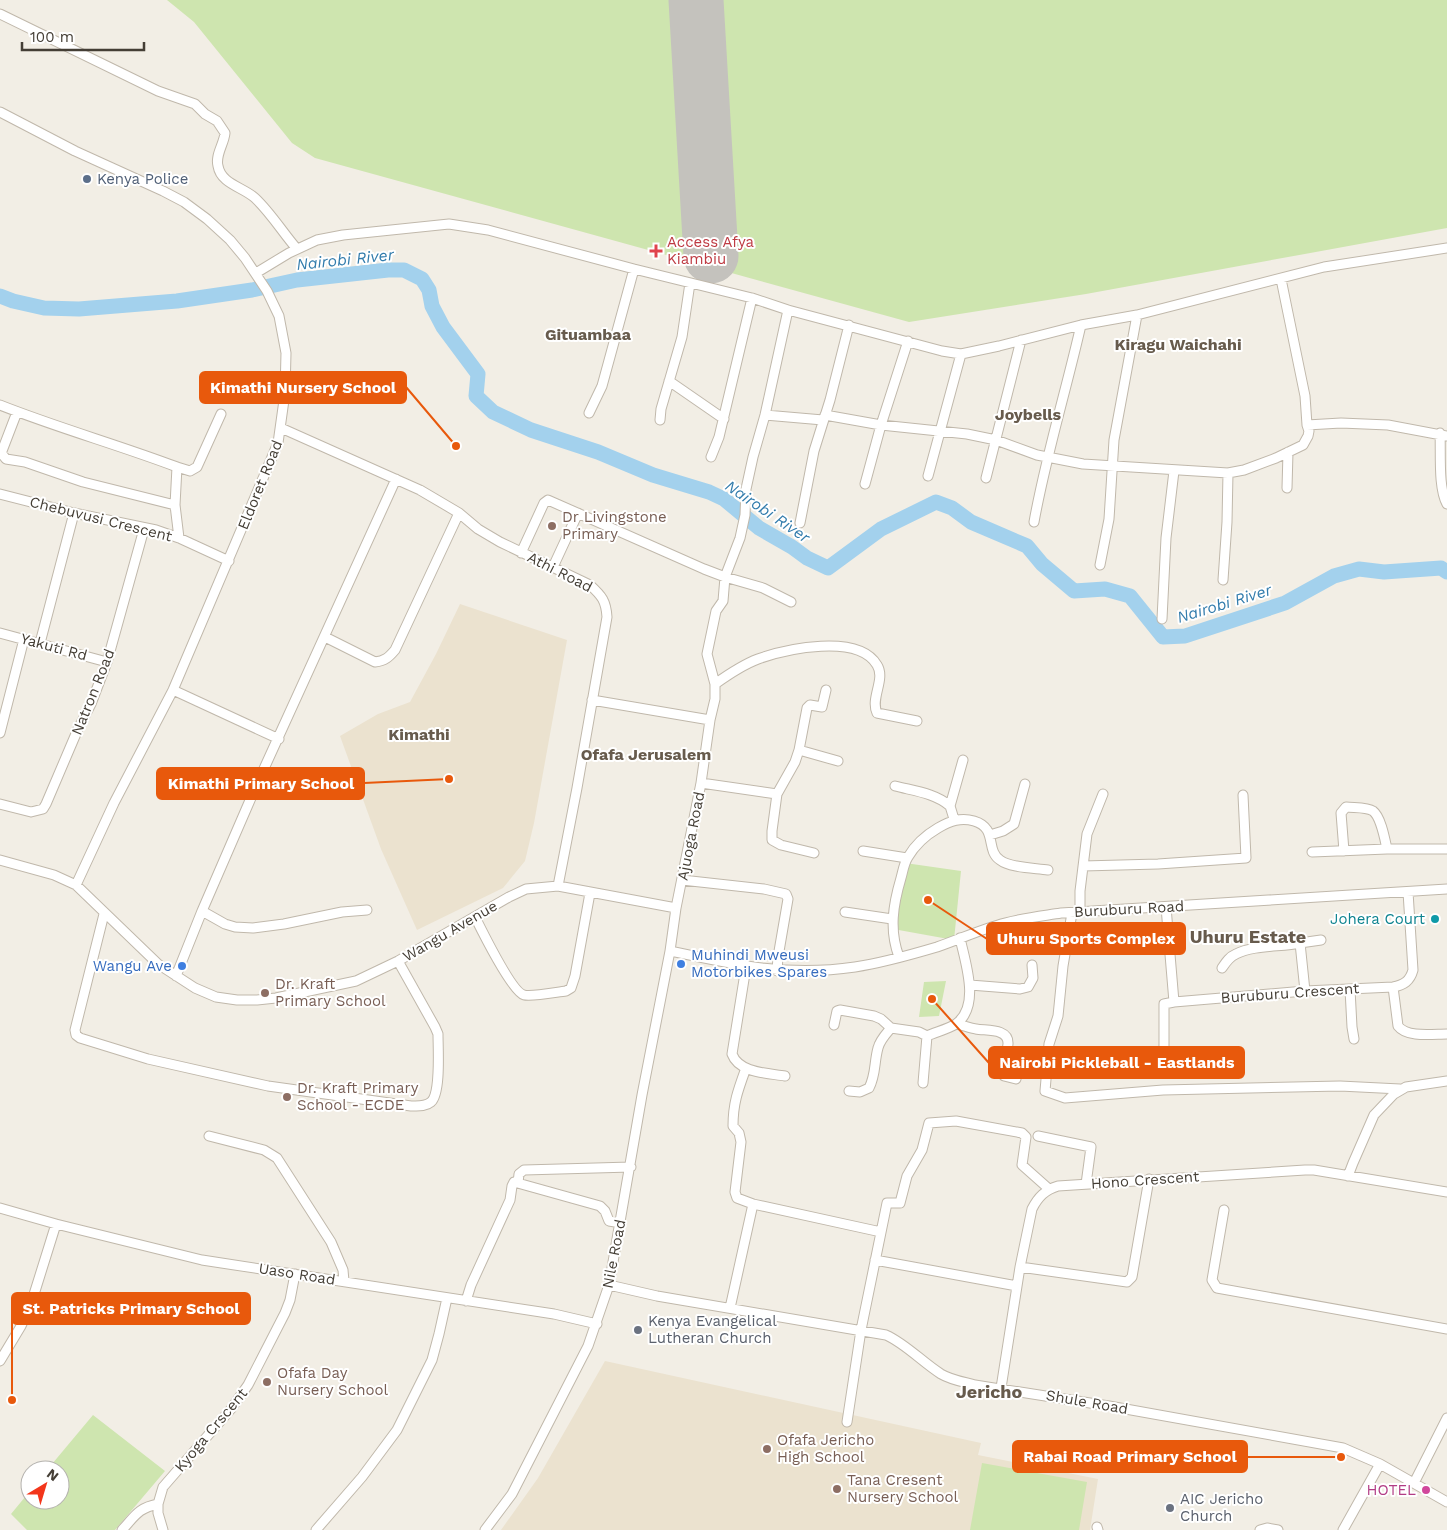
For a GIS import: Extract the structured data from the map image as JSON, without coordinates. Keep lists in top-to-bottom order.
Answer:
{
  "streets": {
    "street": [
      "Eldoret Road",
      "Chebuvusi Crescent",
      "Athi Road",
      "Yakuti Rd",
      "Natron Road",
      "Ajuoga Road",
      "Buruburu Road",
      "Wangu Avenue",
      "Buruburu Crescent",
      "Hono Crescent",
      "Nile Road",
      "Uaso Road",
      "Shule Road",
      "Kyoga Crscent"
    ]
  },
  "crossings": [
    ["Eldoret Road", "Chebuvusi Crescent"],
    ["Eldoret Road", "Athi Road"],
    ["Eldoret Road", "Wangu Avenue"],
    ["Chebuvusi Crescent", "Natron Road"],
    ["Athi Road", "Wangu Avenue"],
    ["Yakuti Rd", "Natron Road"],
    ["Ajuoga Road", "Buruburu Road"],
    ["Ajuoga Road", "Wangu Avenue"],
    ["Ajuoga Road", "Nile Road"],
    ["Buruburu Road", "Nile Road"],
    ["Nile Road", "Uaso Road"],
    ["Nile Road", "Shule Road"],
    ["Uaso Road", "Kyoga Crscent"]
  ],
  "districts": [
    "Gituambaa",
    "Kiragu Waichahi",
    "Joybells",
    "Kimathi",
    "Ofafa Jerusalem",
    "Uhuru Estate",
    "Jericho"
  ],
  "water": ["Nairobi River"],
  "places": {
    "other": [
      "Kenya Police",
      "Kimathi Nursery School",
      "Dr Livingstone Primary",
      "Kimathi Primary School",
      "Uhuru Sports Complex",
      "Johera Court",
      "Muhindi Mweusi Motorbikes Spares",
      "Wangu Ave",
      "Dr. Kraft Primary School",
      "Nairobi Pickleball - Eastlands",
      "Dr. Kraft Primary School - ECDE",
      "Kenya Evangelical Lutheran Church",
      "Ofafa Day Nursery School",
      "St. Patricks Primary School",
      "Ofafa Jericho High School",
      "Rabai Road Primary School",
      "Tana Cresent Nursery School",
      "HOTEL",
      "AIC Jericho Church"
    ],
    "health": ["Access Afya Kiambiu"]
  },
  "scale_bar": "100 m",
  "north": "top right"
}
